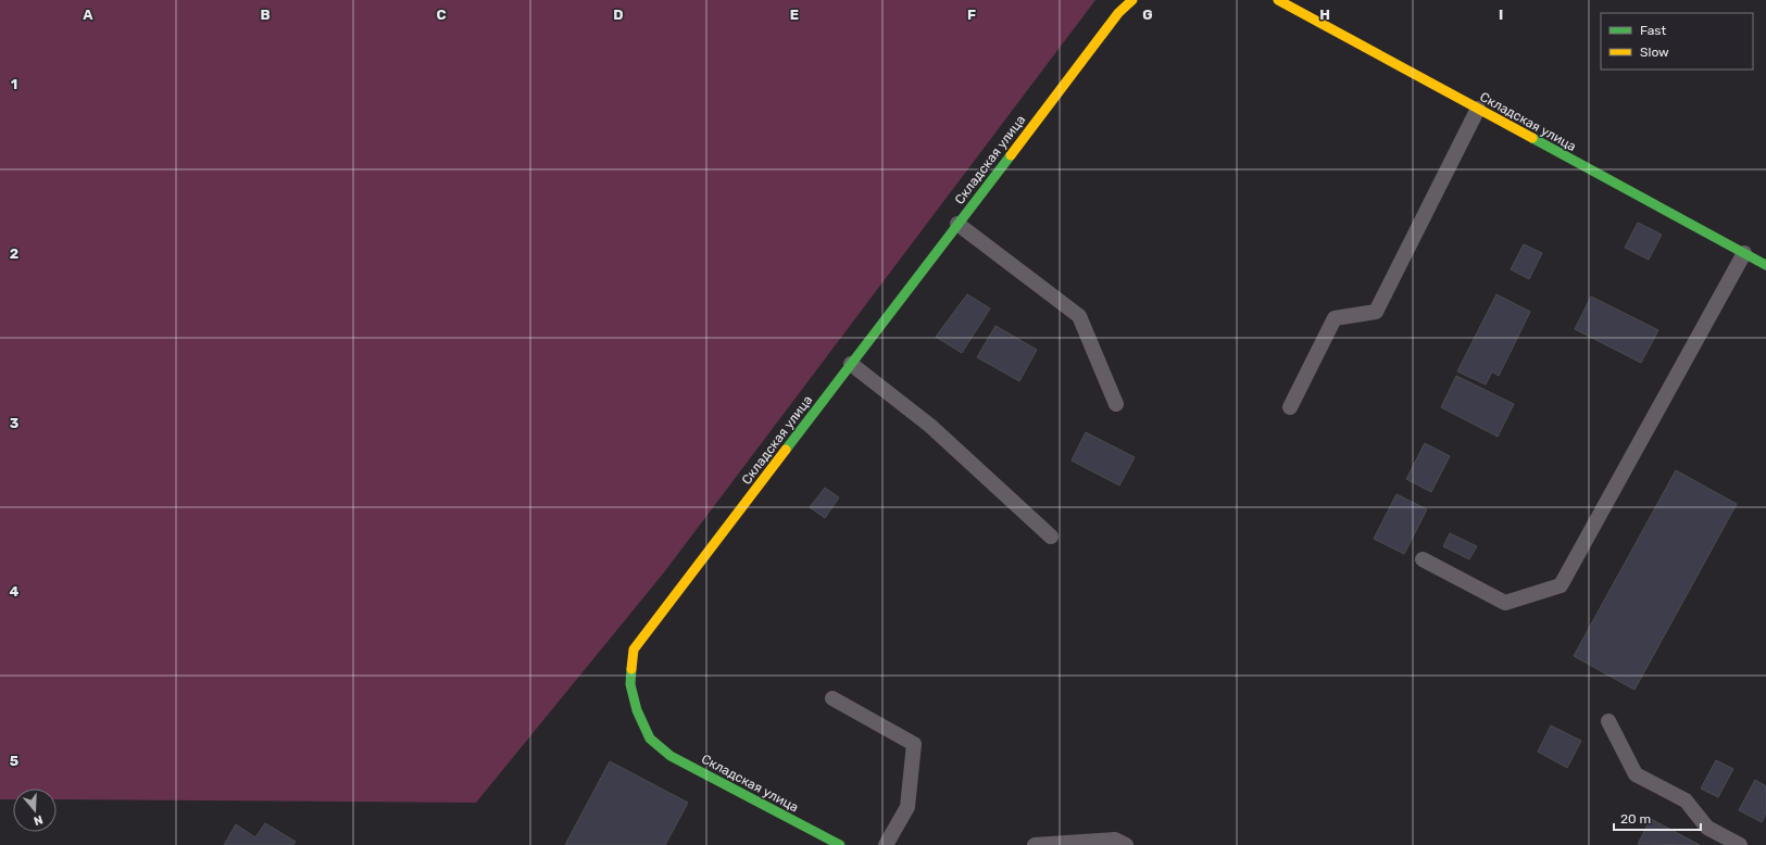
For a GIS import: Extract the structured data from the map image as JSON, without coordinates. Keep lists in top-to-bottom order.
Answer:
{
  "streets": {
    "street": ["Складская улица"]
  },
  "legend": ["Fast", "Slow"],
  "scale_bar": "20 m",
  "north": "bottom",
  "grid": {
    "columns": [
      "A",
      "B",
      "C",
      "D",
      "E",
      "F",
      "G",
      "H",
      "I"
    ],
    "rows": [
      "1",
      "2",
      "3",
      "4",
      "5"
    ]
  }
}
